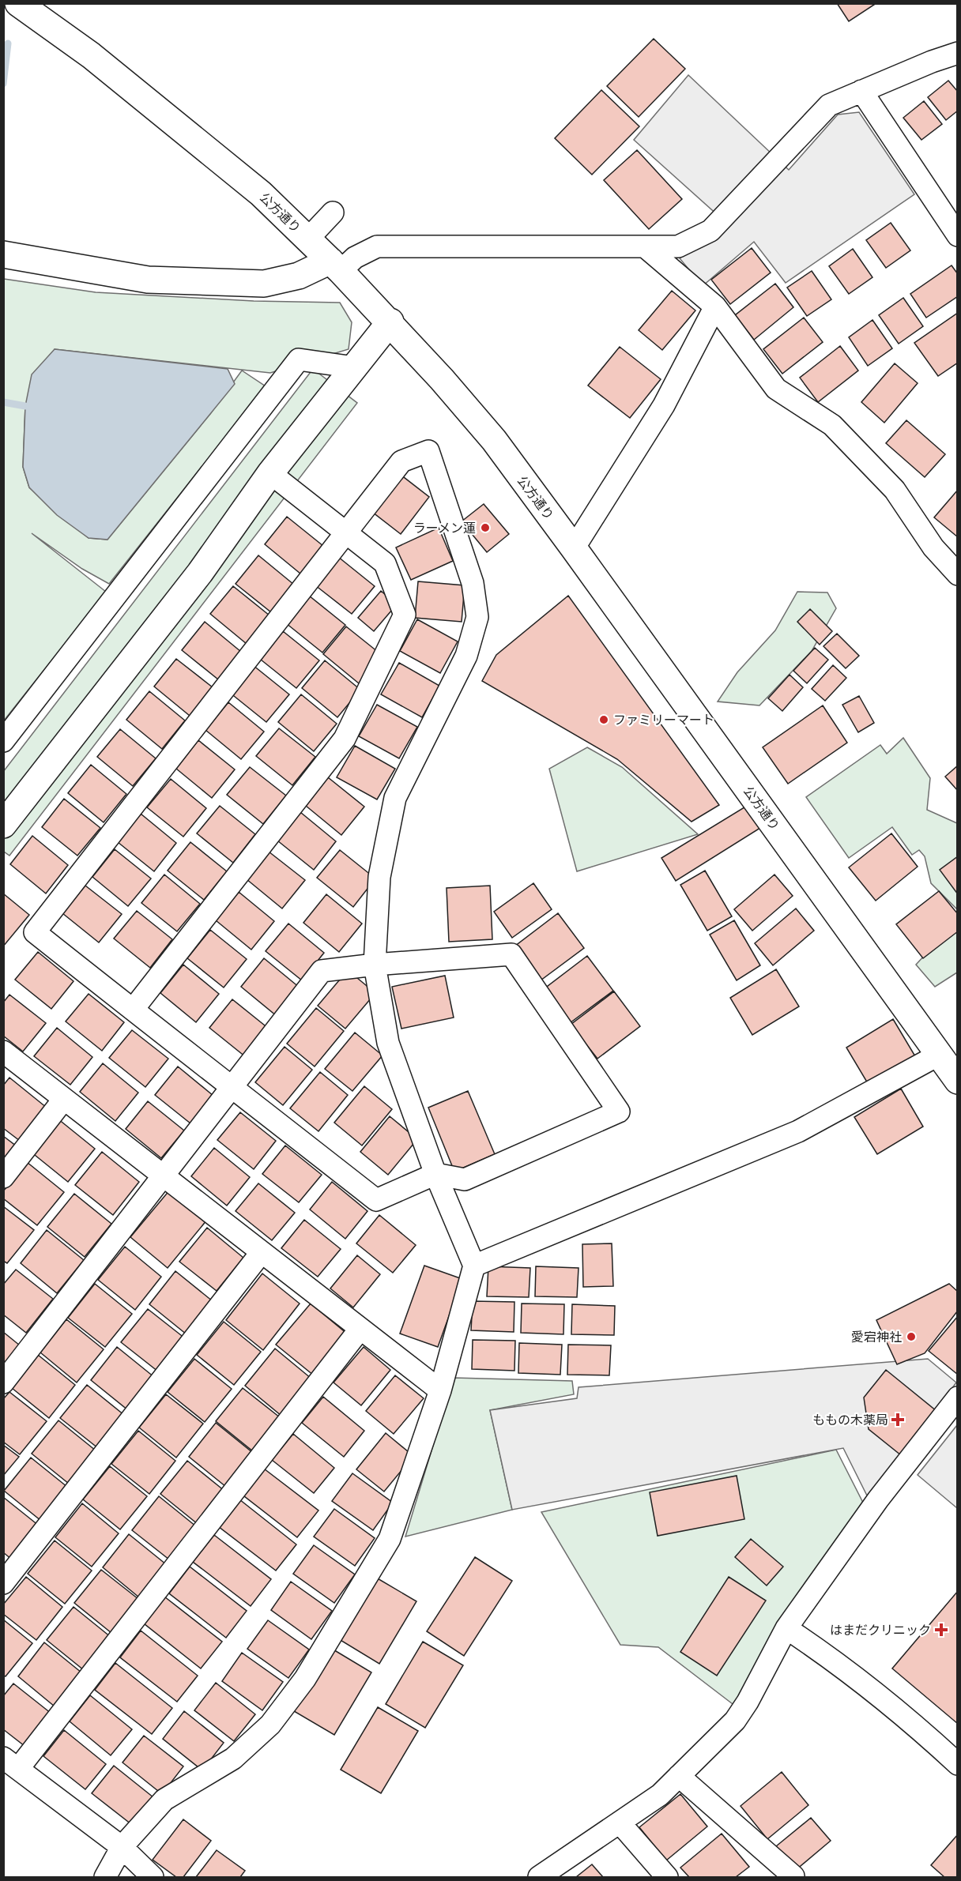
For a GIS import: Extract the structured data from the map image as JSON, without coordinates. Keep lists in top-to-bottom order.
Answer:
{
  "streets": {
    "street": ["公方通り"]
  },
  "places": {
    "other": ["ラーメン蓮", "ファミリーマート", "愛宕神社"],
    "health": ["ももの木薬局", "はまだクリニック"]
  }
}
